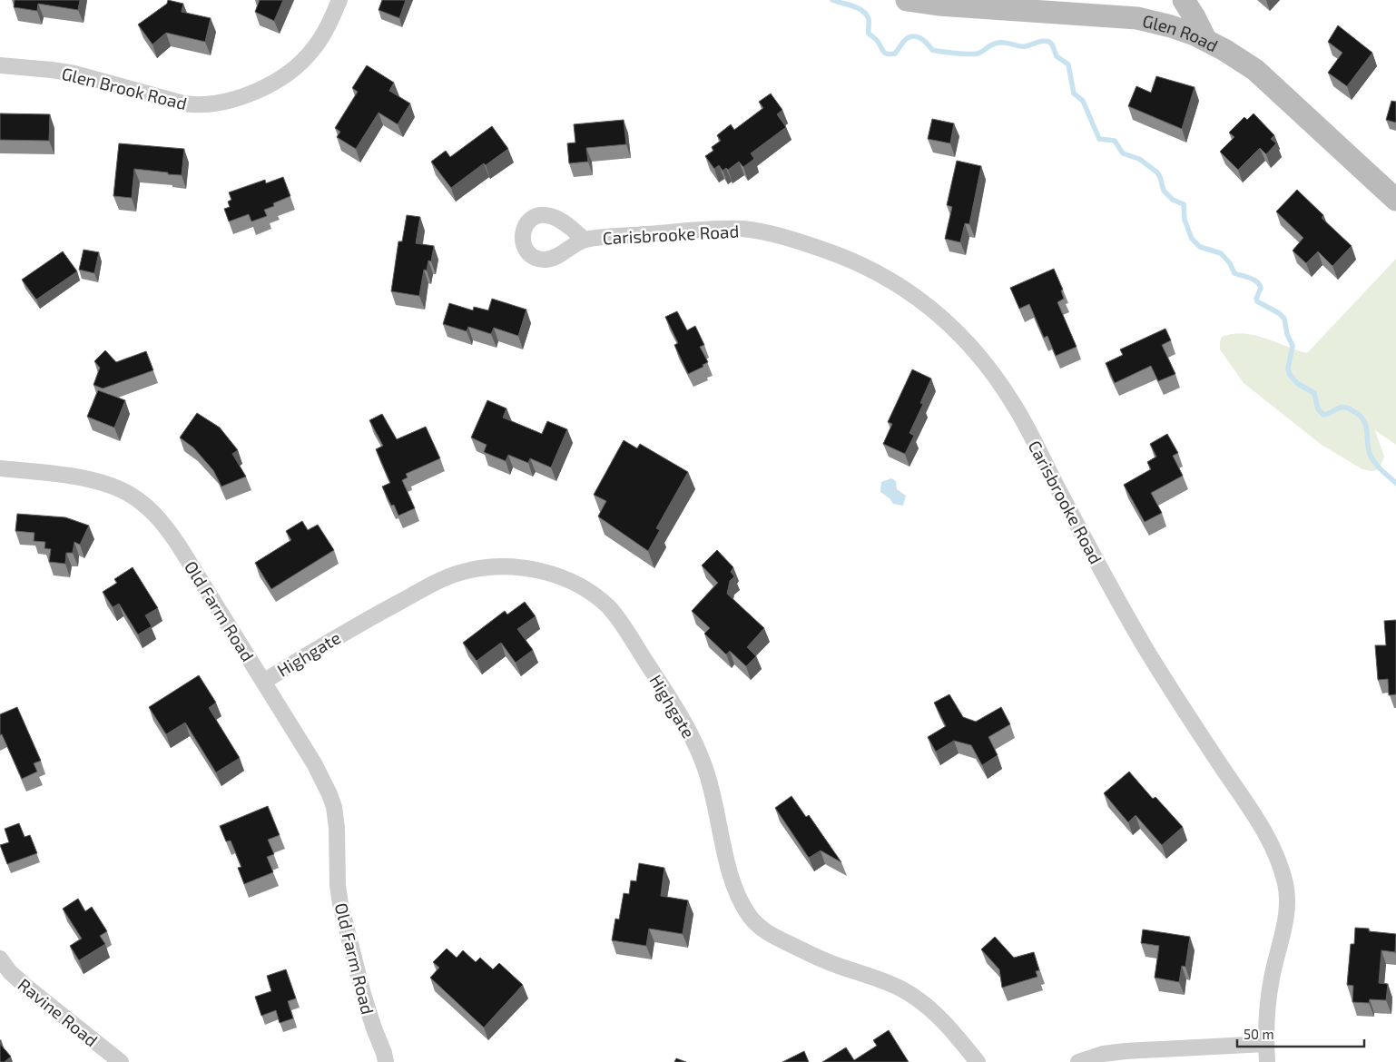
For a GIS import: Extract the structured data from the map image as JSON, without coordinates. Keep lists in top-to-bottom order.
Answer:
{
  "streets": {
    "street": [
      "Glen Road",
      "Glen Brook Road",
      "Carisbrooke Road",
      "Old Farm Road",
      "Highgate",
      "Ravine Road"
    ]
  },
  "crossings": [
    ["Old Farm Road", "Highgate"]
  ],
  "scale_bar": "50 m"
}
